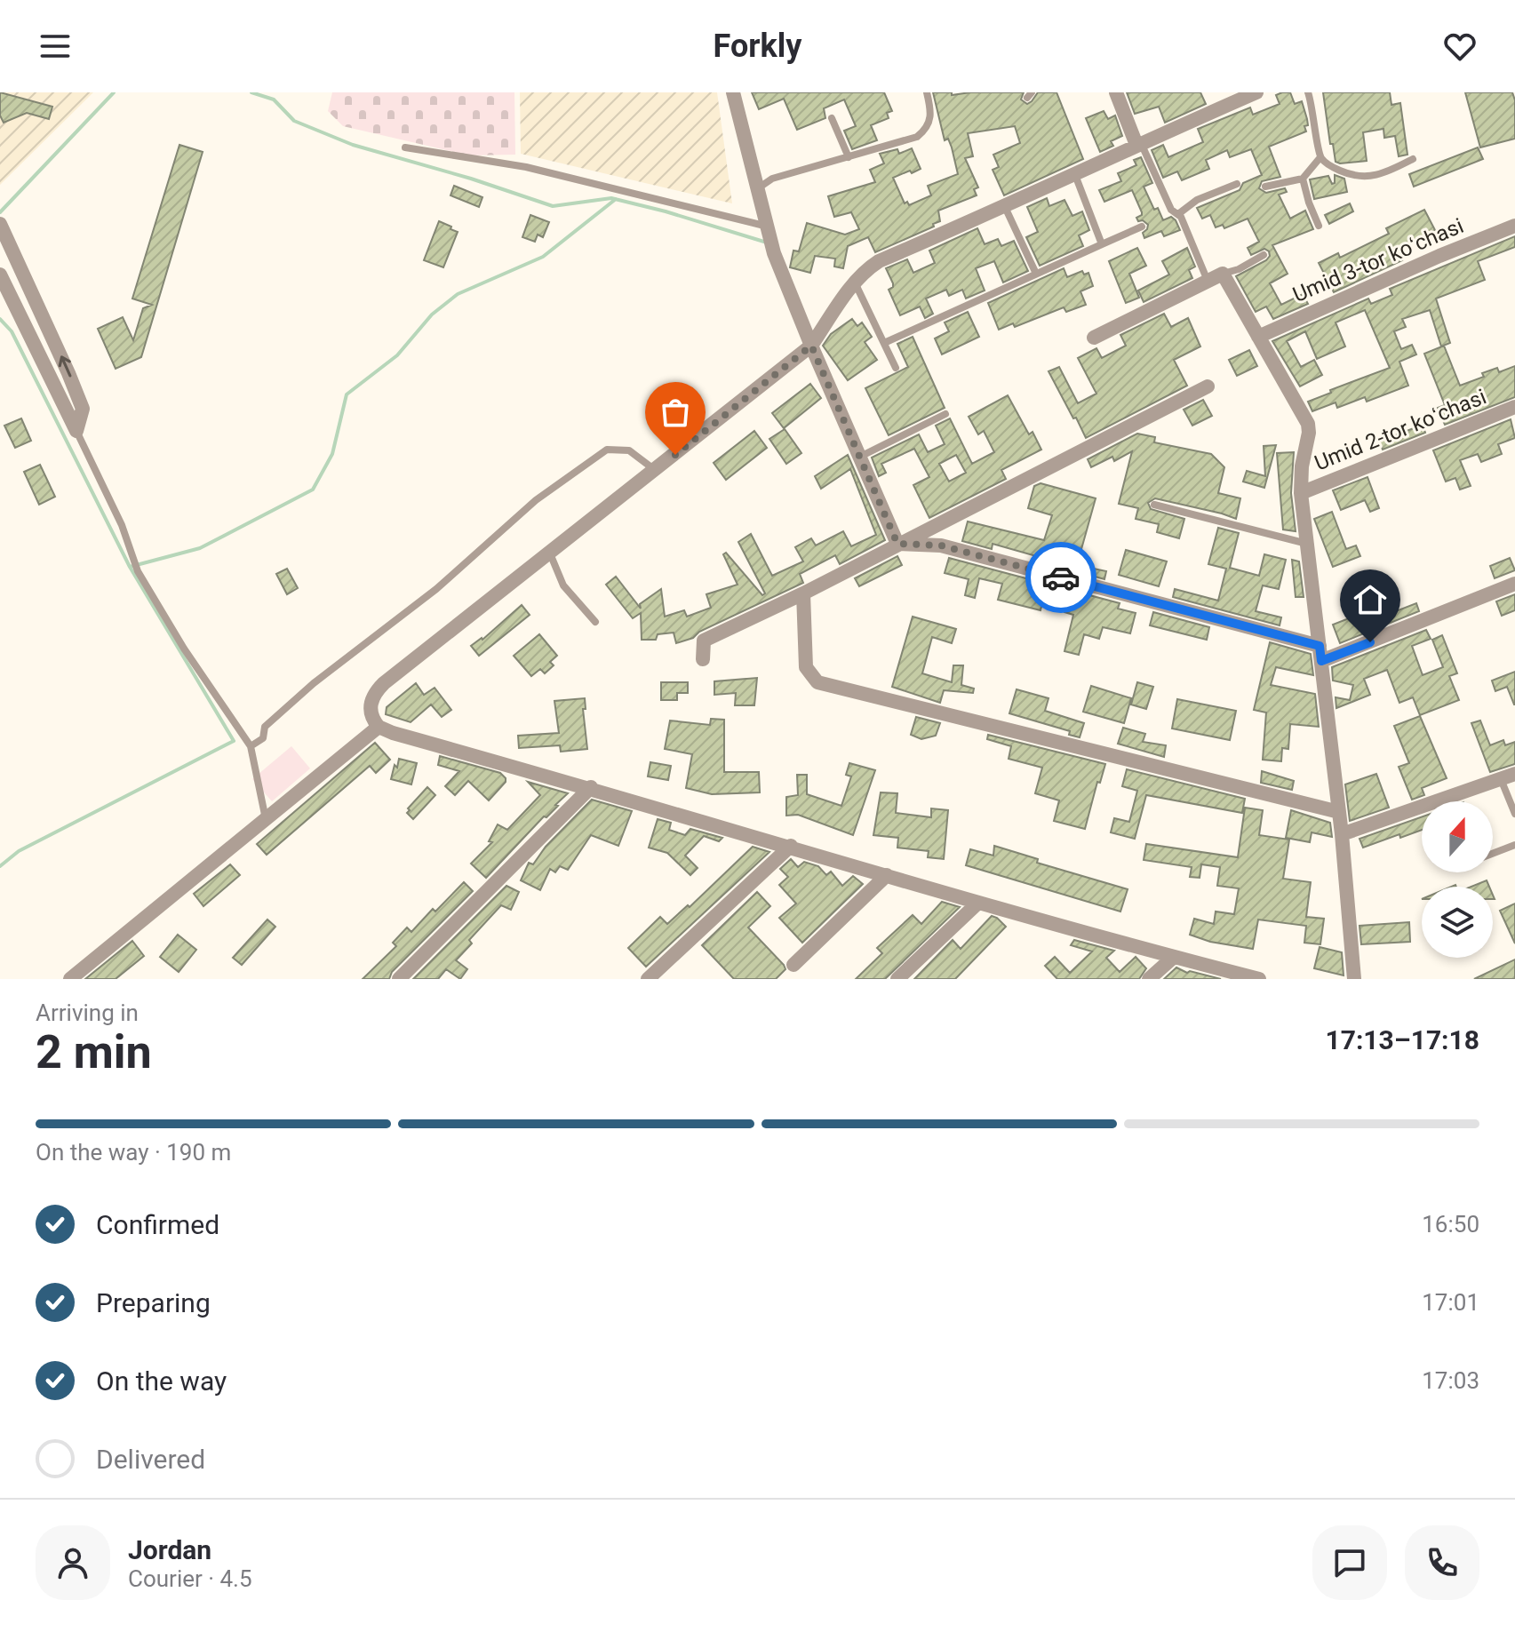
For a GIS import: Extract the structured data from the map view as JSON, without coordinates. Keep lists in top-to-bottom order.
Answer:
{
  "streets": {
    "street": ["Umid 3-tor koʻchasi", "Umid 2-tor koʻchasi"]
  },
  "north": "top",
  "page": {
    "header": "Forkly",
    "heading": ["2 min", "Arriving in", "17:13–17:18"],
    "panel": ["Jordan", "Courier · 4.5"],
    "bar": "On the way · 190 m",
    "list": [
      ["Confirmed", "16:50"],
      ["Preparing", "17:01"],
      ["On the way", "17:03"],
      "Delivered"
    ]
  }
}
